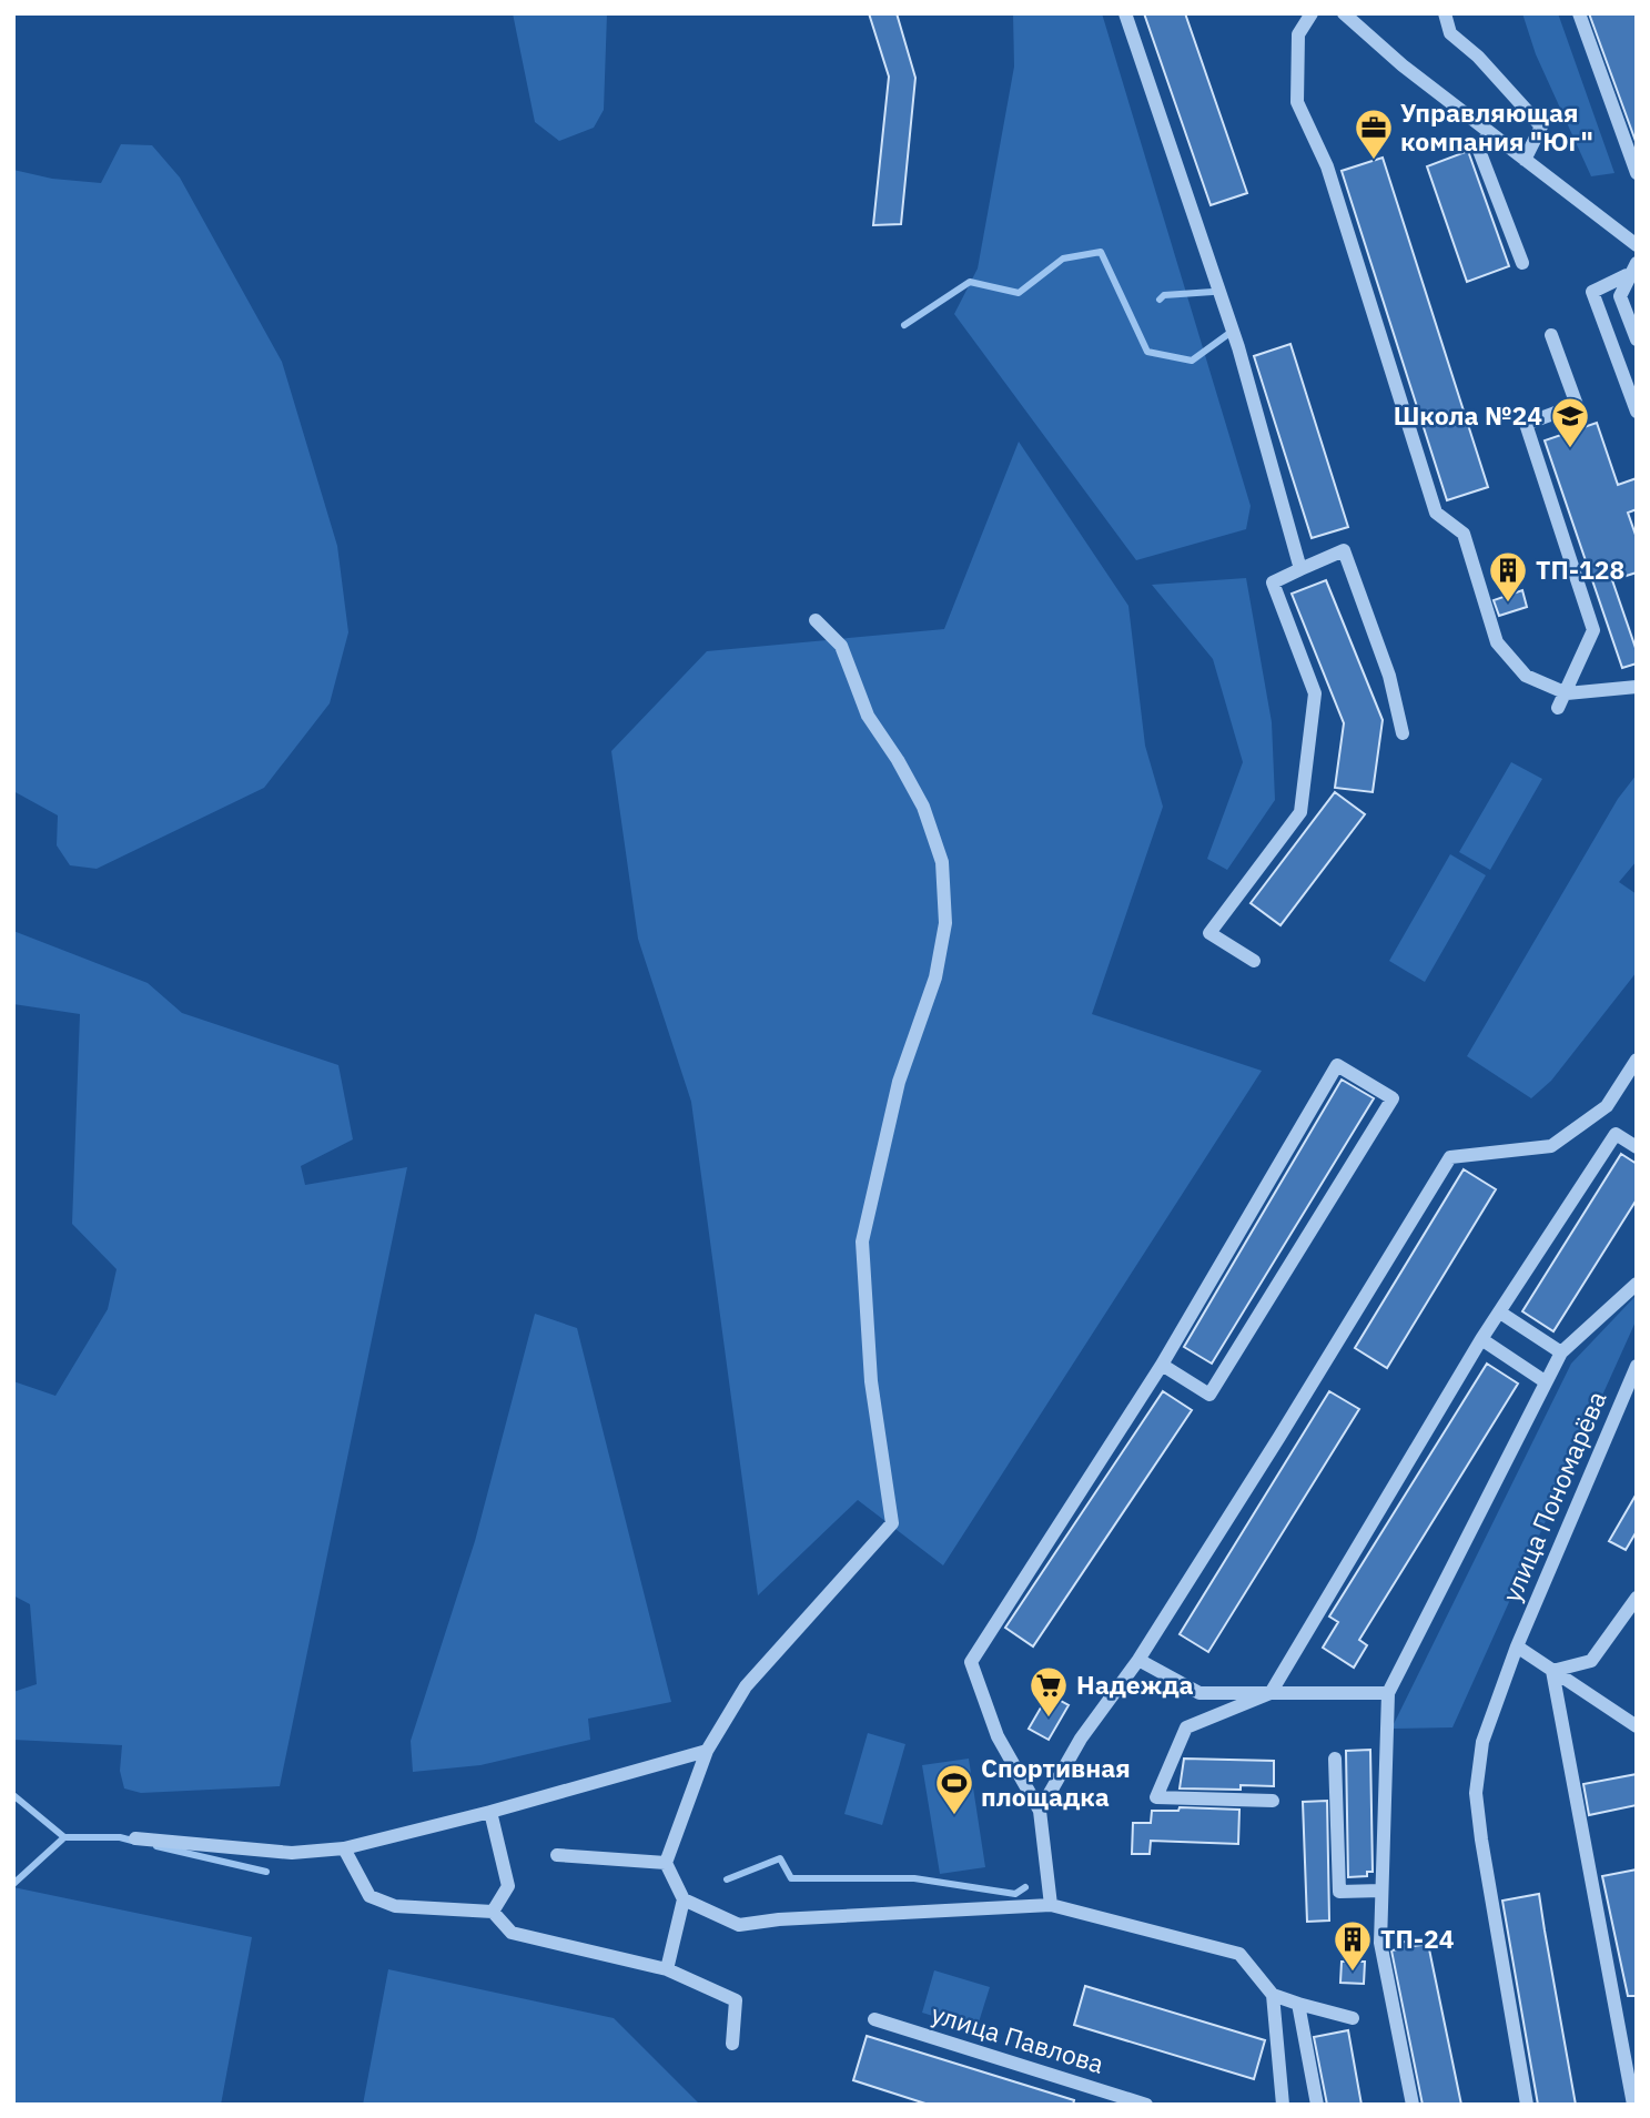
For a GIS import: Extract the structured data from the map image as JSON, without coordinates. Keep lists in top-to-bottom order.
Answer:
{
  "streets": {
    "street": ["улица Пономарёва", "улица Павлова"]
  },
  "places": {
    "office": ["Управляющая компания \"Юг\""],
    "school or university": ["Школа №24"],
    "building": ["ТП-128", "ТП-24"],
    "supermarket": ["Надежда"],
    "sports": ["Спортивная площадка"]
  }
}
